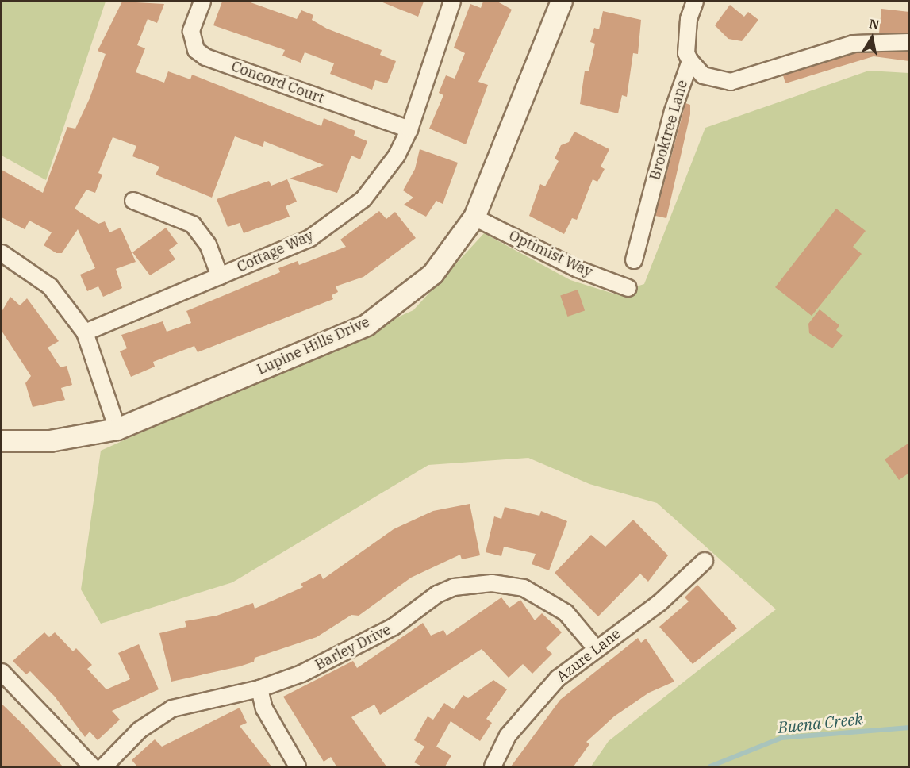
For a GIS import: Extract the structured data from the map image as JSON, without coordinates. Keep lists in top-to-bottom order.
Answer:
{
  "streets": {
    "street": [
      "Concord Court",
      "Brooktree Lane",
      "Cottage Way",
      "Optimist Way",
      "Lupine Hills Drive",
      "Barley Drive",
      "Azure Lane"
    ]
  },
  "crossings": [
    ["Concord Court", "Cottage Way"],
    ["Optimist Way", "Lupine Hills Drive"],
    ["Barley Drive", "Azure Lane"]
  ],
  "water": ["Buena Creek"],
  "north": "top"
}
